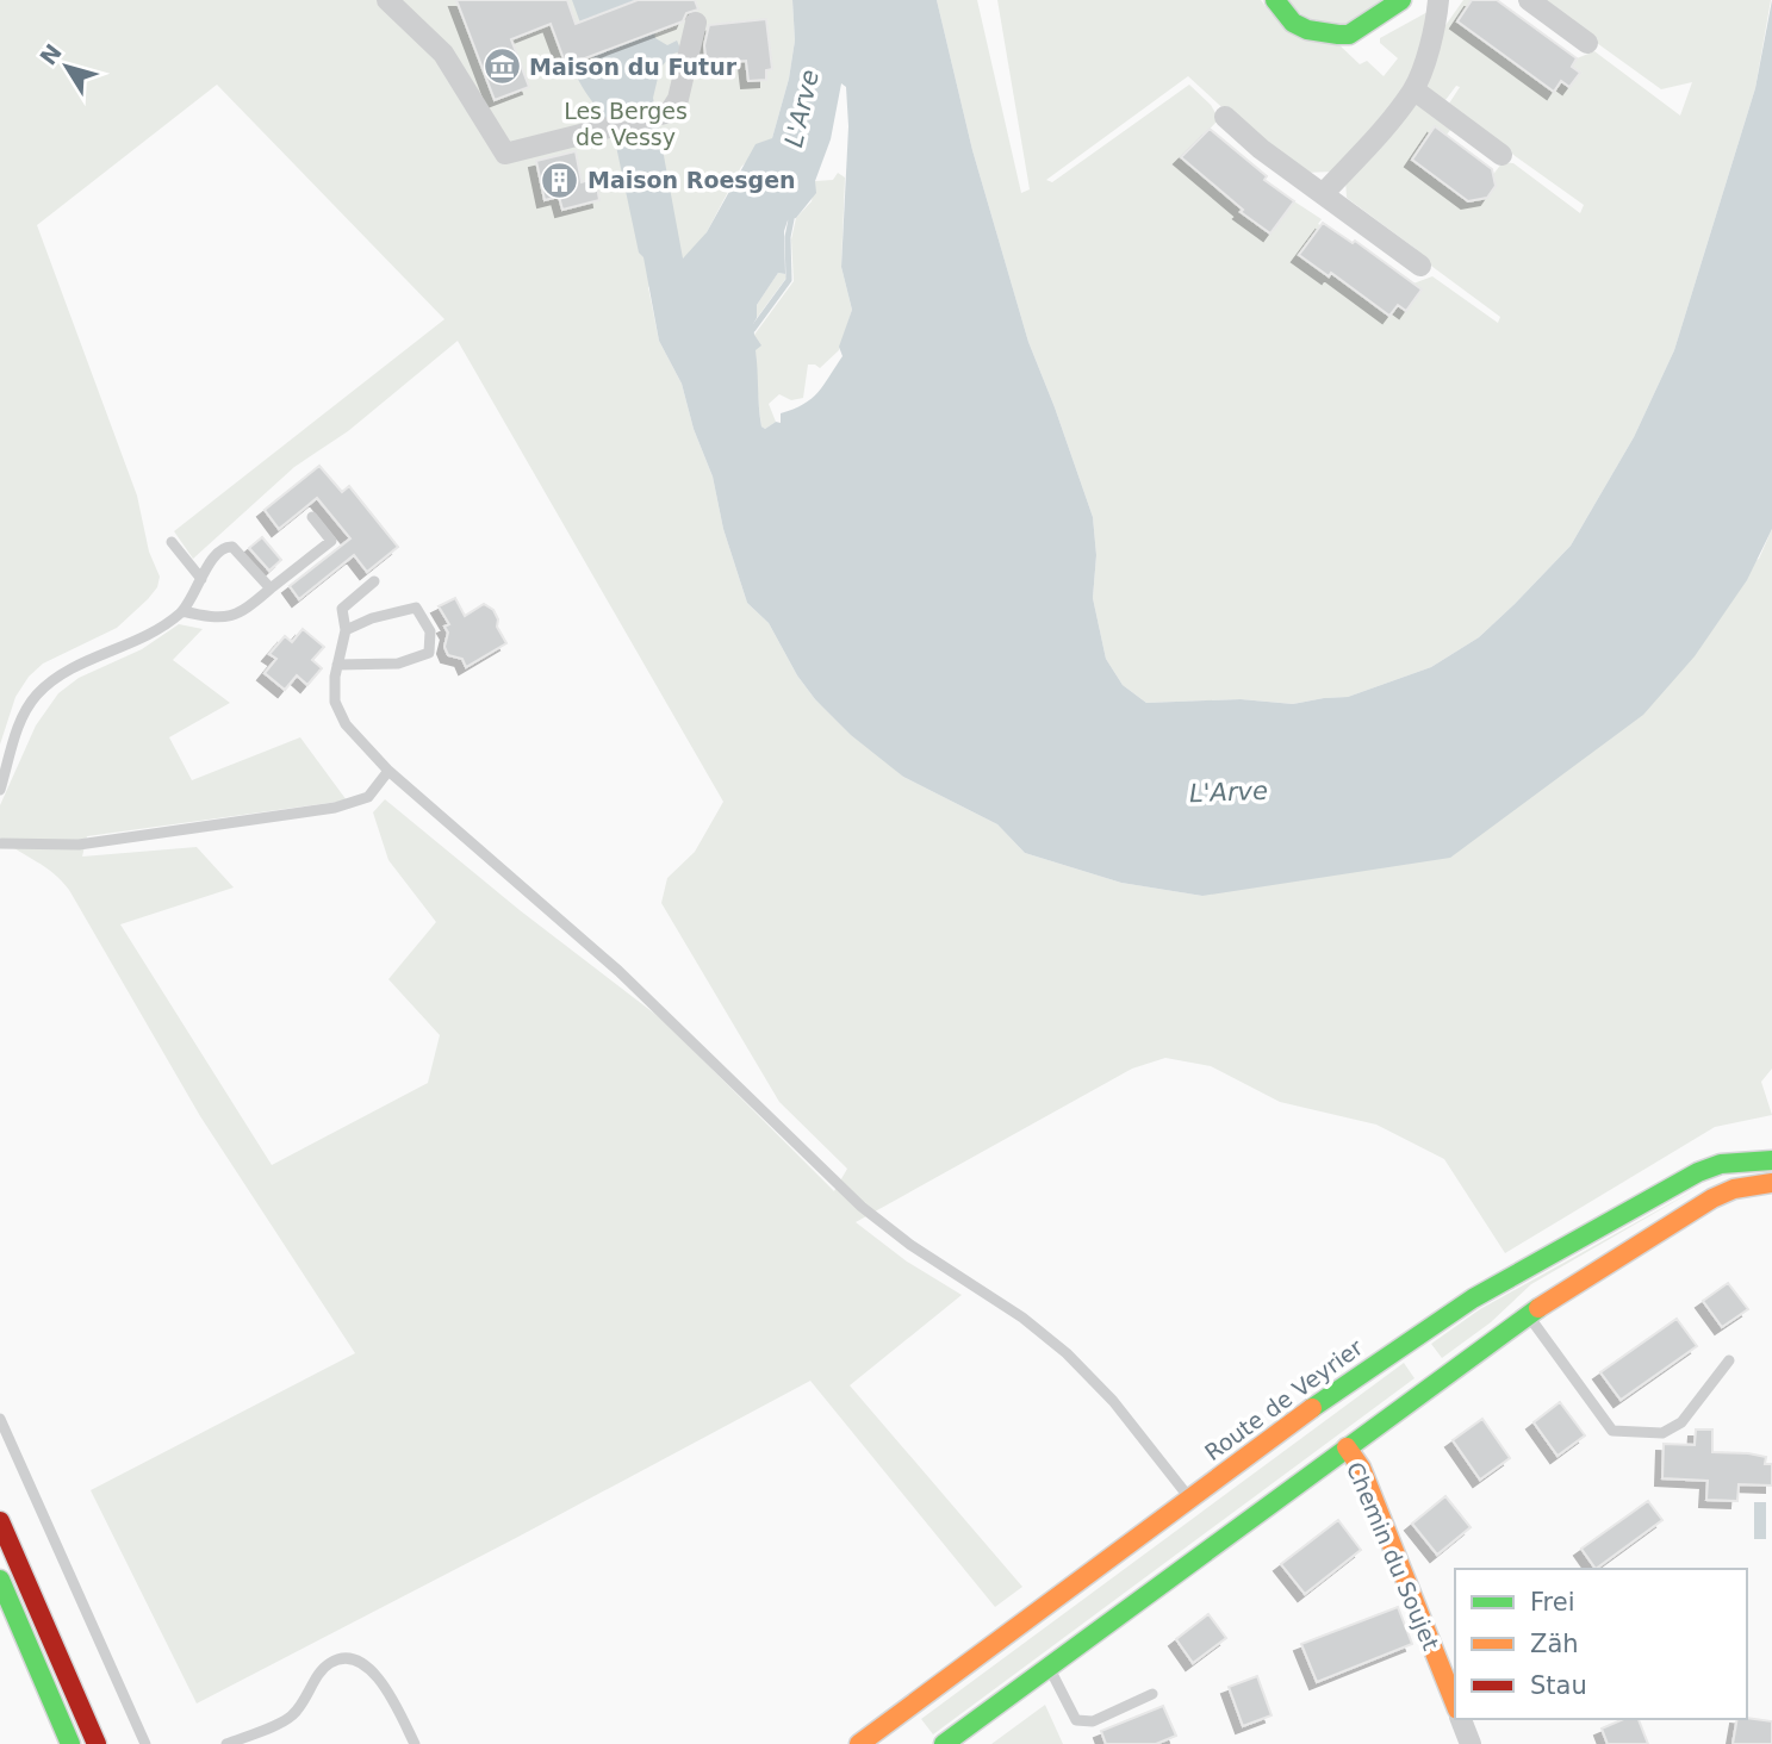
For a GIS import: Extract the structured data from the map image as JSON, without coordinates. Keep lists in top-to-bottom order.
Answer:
{
  "streets": {
    "main road": ["Route de Veyrier", "Chemin du Soujet"]
  },
  "crossings": [
    ["Route de Veyrier", "Chemin du Soujet"]
  ],
  "water": ["L'Arve"],
  "parks": ["Les Berges de Vessy"],
  "places": {
    "museum": ["Maison du Futur"],
    "building": ["Maison Roesgen"]
  },
  "legend": ["Frei", "Zäh", "Stau"],
  "north": "top left"
}
